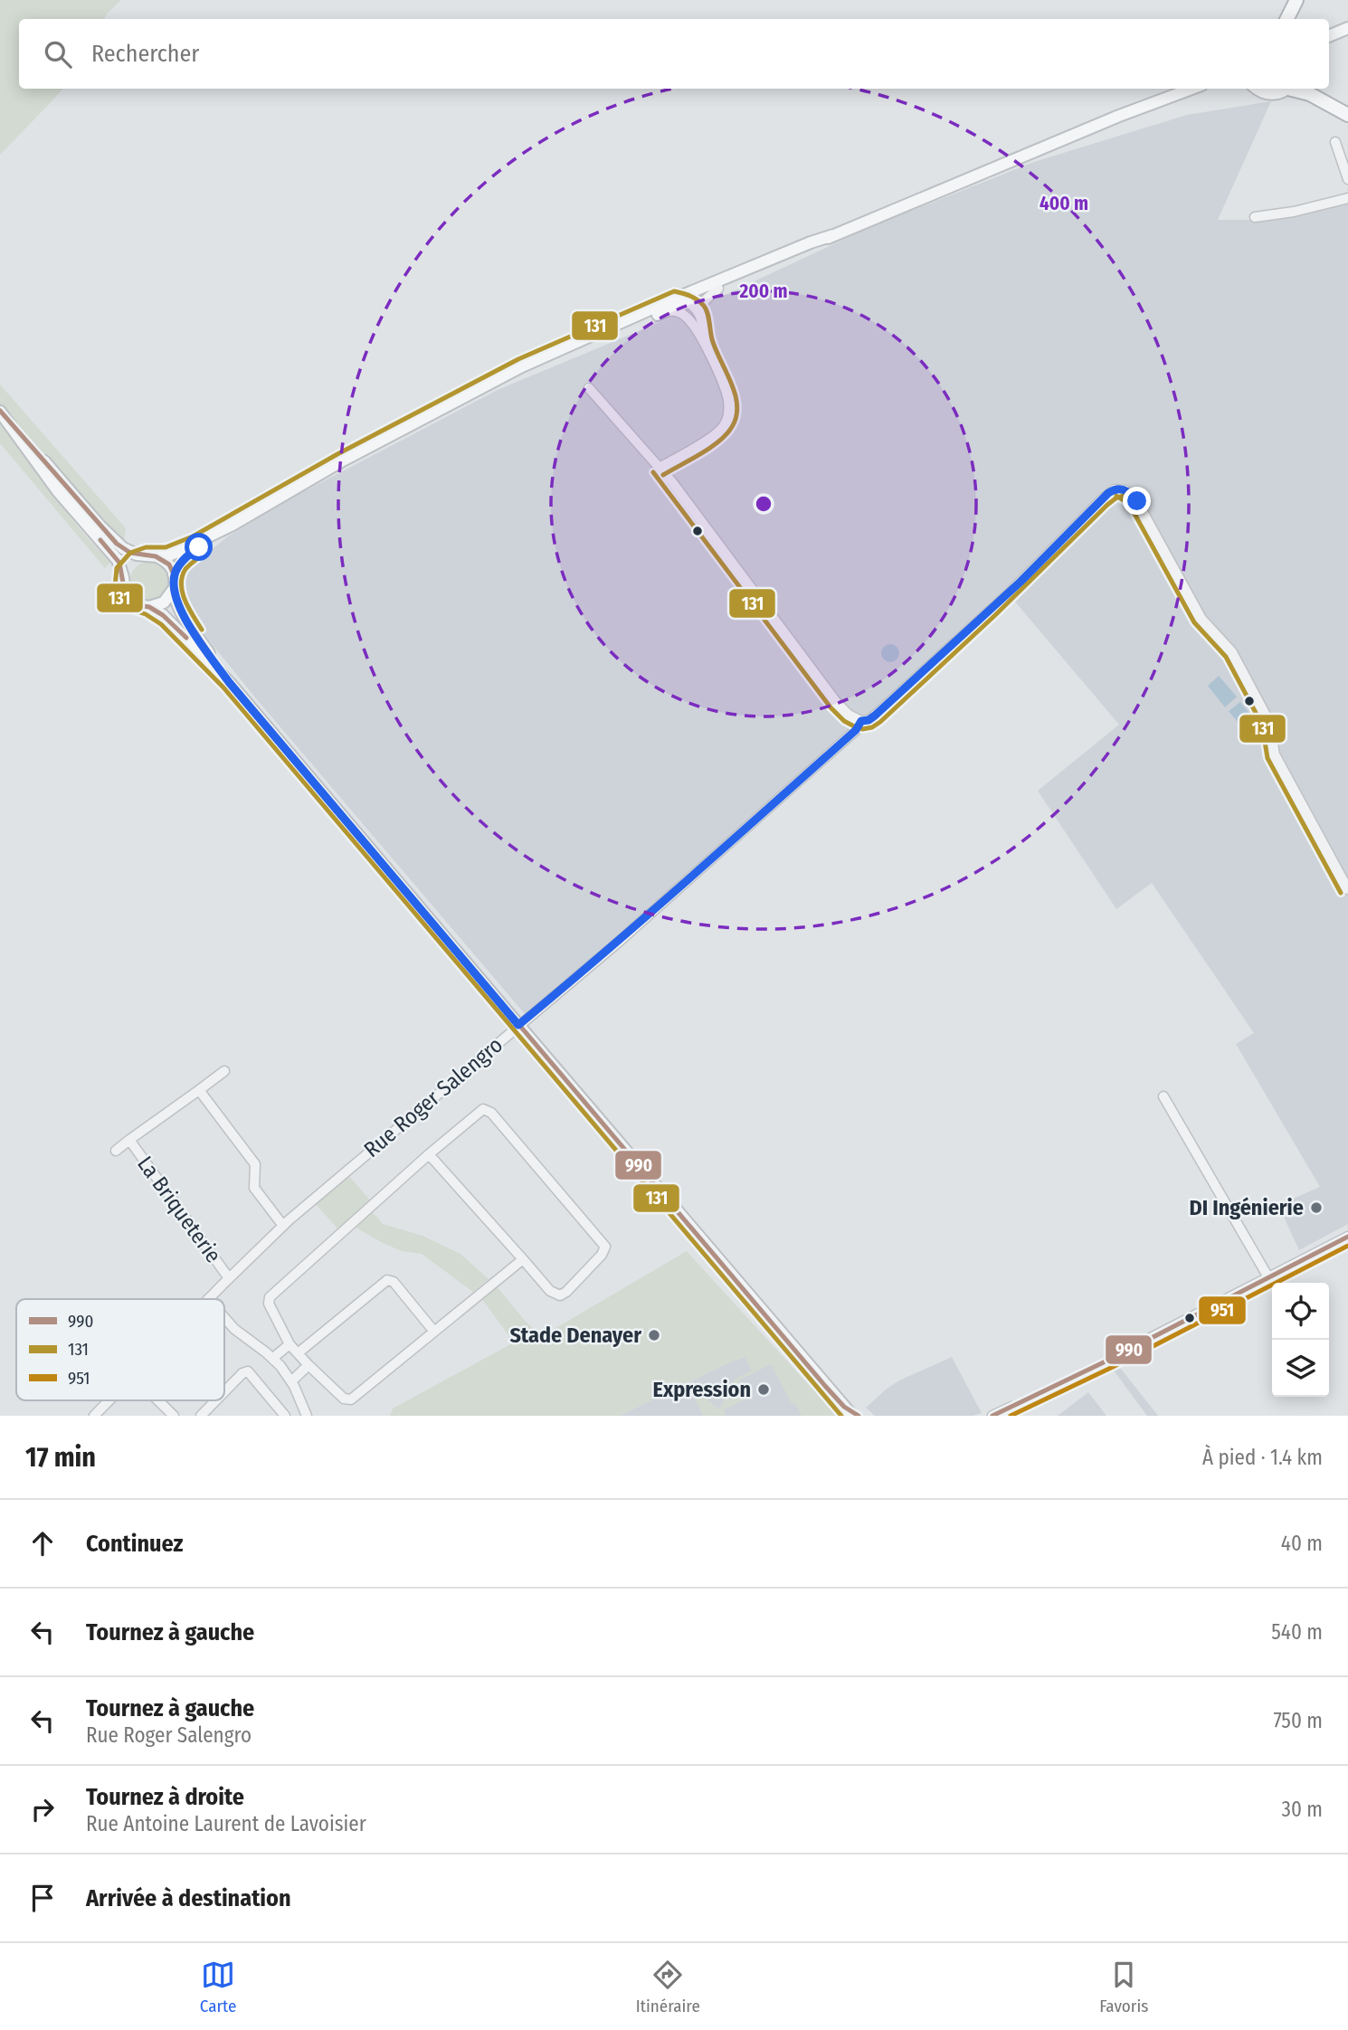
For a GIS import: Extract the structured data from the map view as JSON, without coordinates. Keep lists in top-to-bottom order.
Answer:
{
  "streets": {
    "street": ["Rue Roger Salengro", "La Briqueterie"]
  },
  "crossings": [
    ["Rue Roger Salengro", "La Briqueterie"]
  ],
  "places": ["DI Ingénierie", "Stade Denayer", "Expression"],
  "lines": ["transit line 131", "transit line 990", "transit line 951"],
  "legend": ["990", "131", "951"],
  "page": {
    "search": "Rechercher",
    "heading": ["17 min", "À pied · 1.4 km"],
    "list": [
      ["Continuez", "40 m"],
      ["Tournez à gauche", "540 m"],
      ["Tournez à gauche", "Rue Roger Salengro", "750 m"],
      ["Tournez à droite", "Rue Antoine Laurent de Lavoisier", "30 m"],
      "Arrivée à destination"
    ],
    "nav": ["Carte", "Itinéraire", "Favoris"]
  },
  "rings": ["400 m", "200 m"]
}
